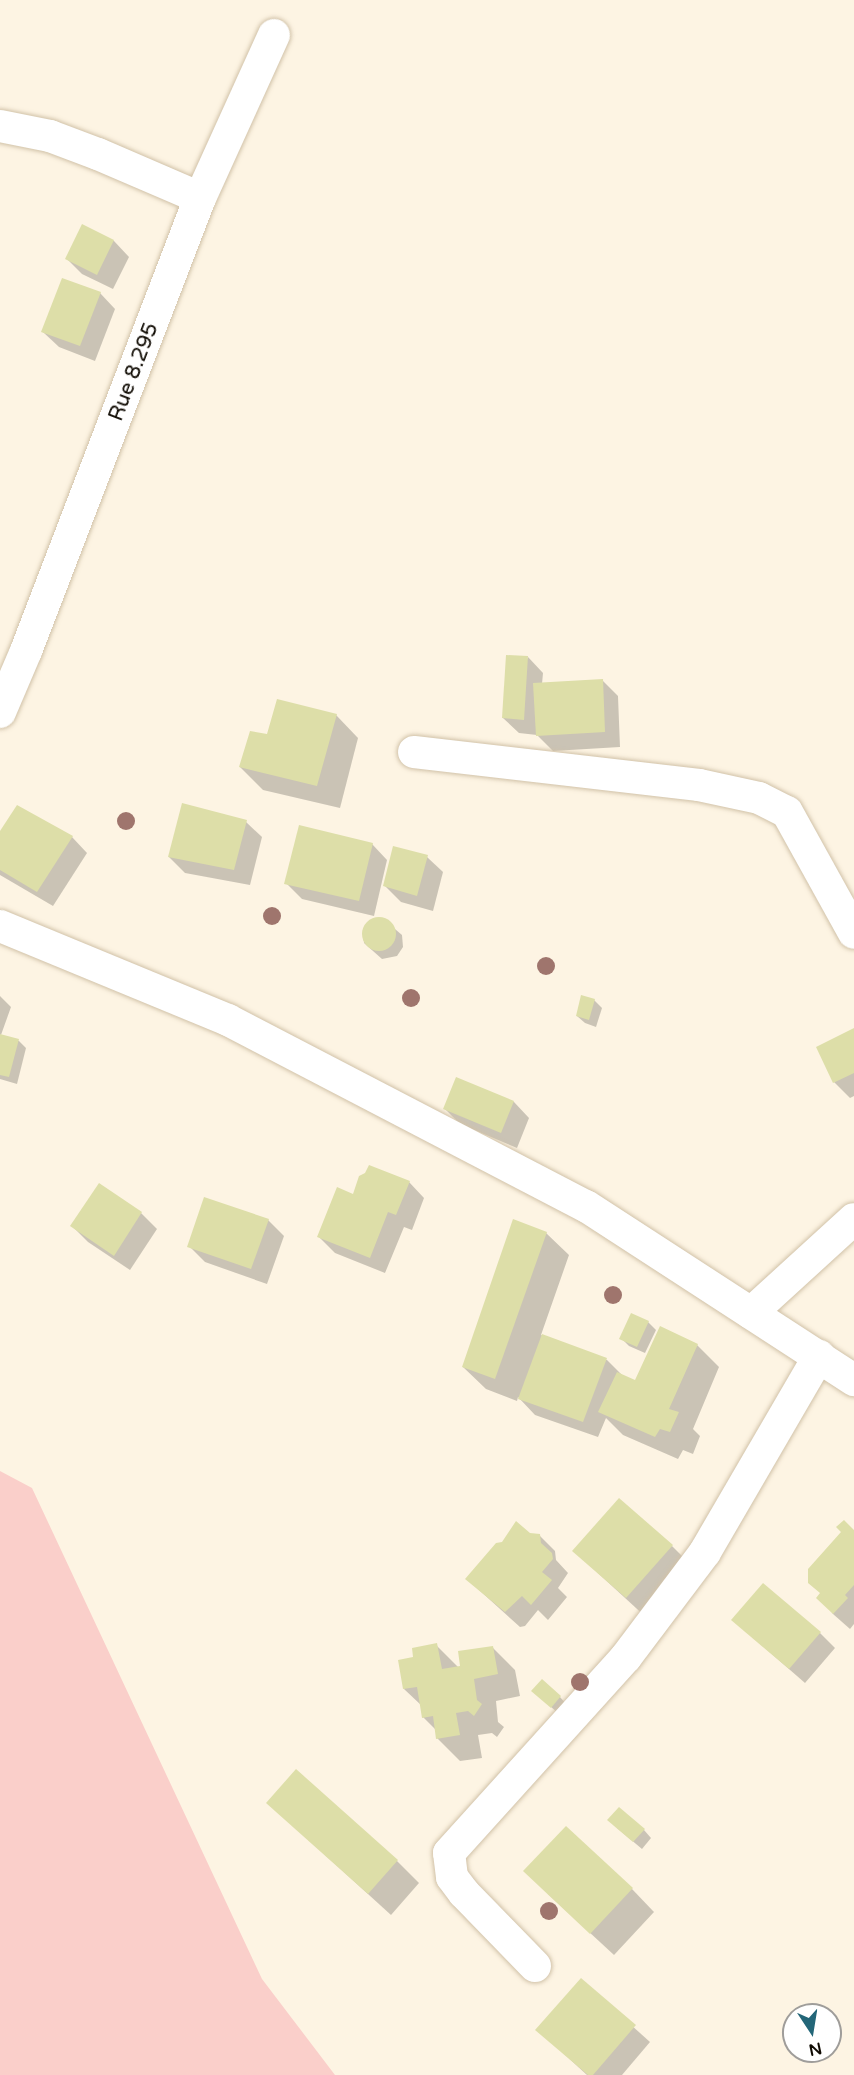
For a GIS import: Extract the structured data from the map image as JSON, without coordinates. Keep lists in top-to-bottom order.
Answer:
{
  "streets": {
    "street": ["Rue 8.295"]
  },
  "north": "bottom"
}
